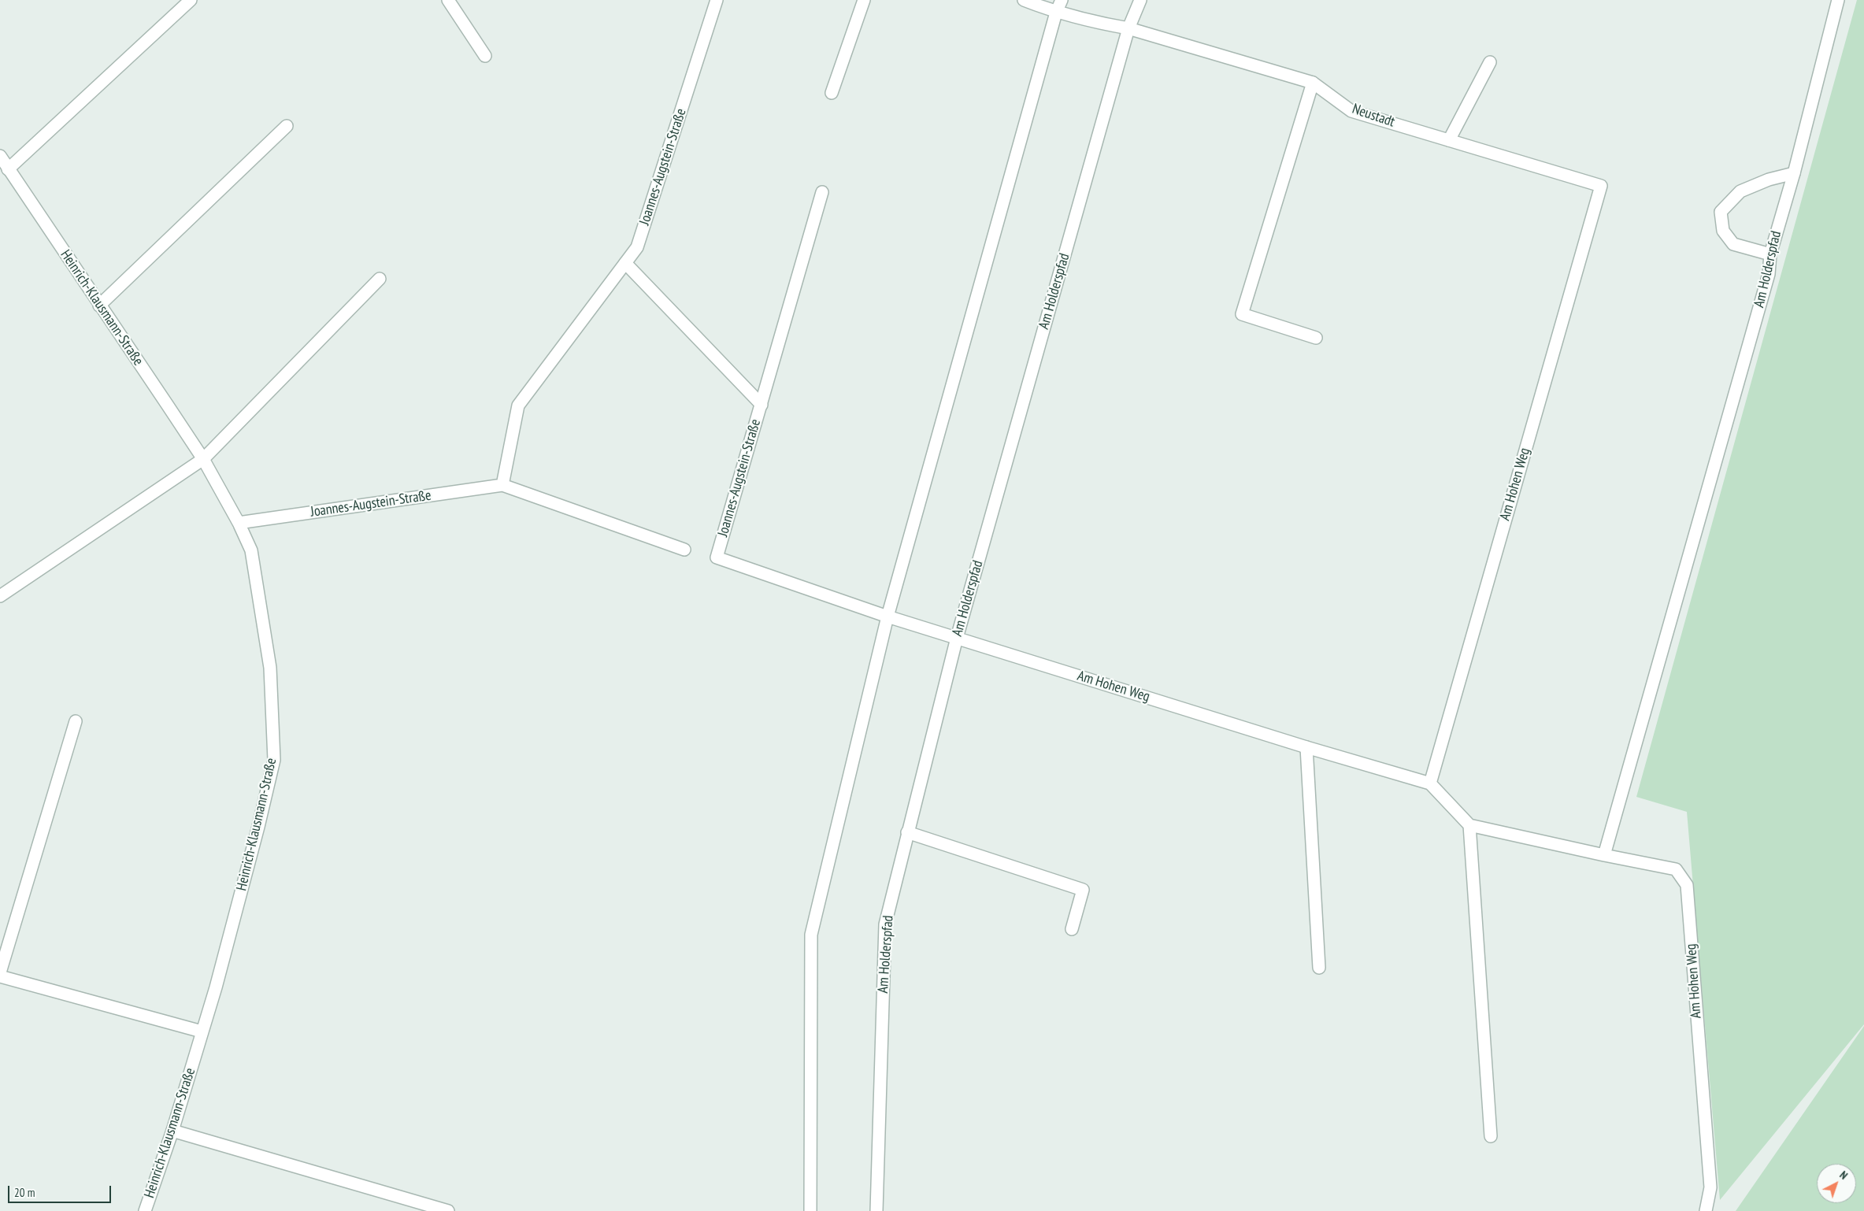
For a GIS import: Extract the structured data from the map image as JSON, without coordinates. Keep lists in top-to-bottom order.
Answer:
{
  "streets": {
    "street": [
      "Neustadt",
      "Joannes-Augstein-Straße",
      "Am Holderspfad",
      "Heinrich-Klausmann-Straße",
      "Am Hohen Weg"
    ]
  },
  "crossings": [
    ["Neustadt", "Am Holderspfad"],
    ["Neustadt", "Am Hohen Weg"],
    ["Joannes-Augstein-Straße", "Heinrich-Klausmann-Straße"],
    ["Joannes-Augstein-Straße", "Am Hohen Weg"],
    ["Am Holderspfad", "Am Hohen Weg"]
  ],
  "scale_bar": "20 m",
  "north": "top right"
}
